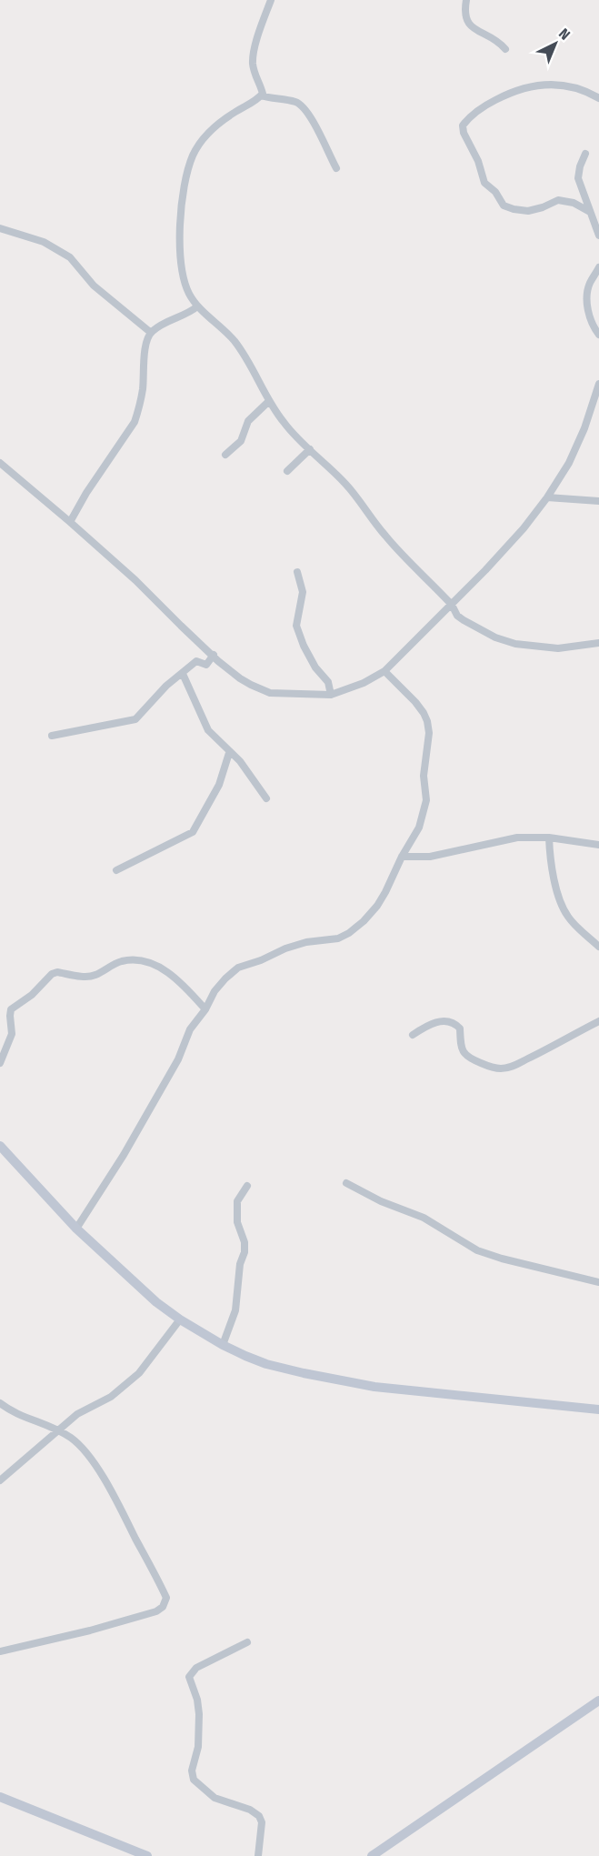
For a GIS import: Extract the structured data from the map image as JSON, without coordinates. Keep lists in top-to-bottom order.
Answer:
{
  "north": "top right"
}
